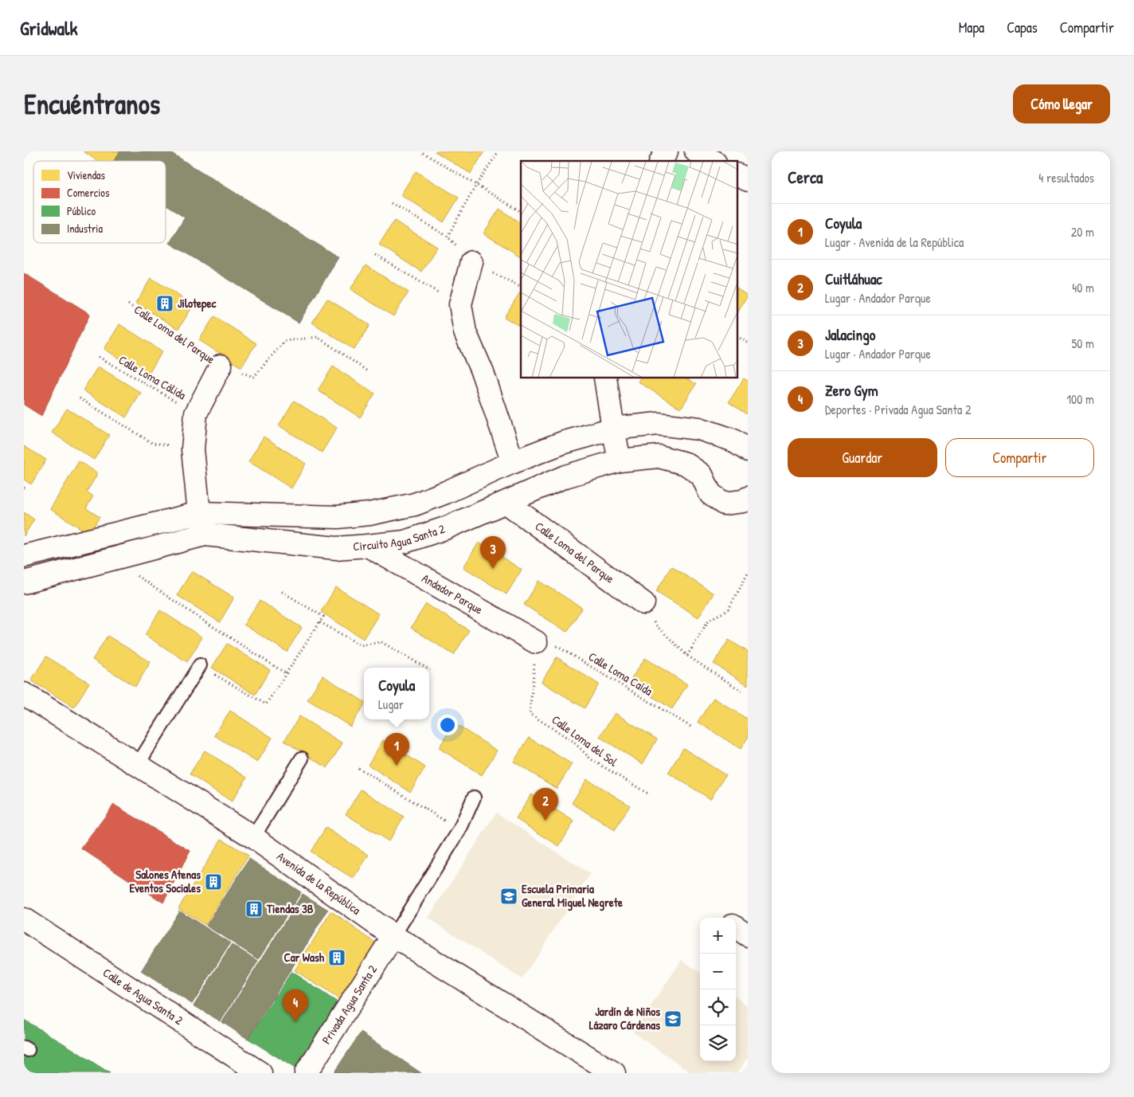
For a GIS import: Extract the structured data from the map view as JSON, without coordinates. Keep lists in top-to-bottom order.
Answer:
{
  "streets": {
    "street": [
      "Calle Loma del Parque",
      "Circuito Agua Santa 2",
      "Andador Parque",
      "Avenida de la República",
      "Calle de Agua Santa 2",
      "Privada Agua Santa 2"
    ],
    "path": ["Calle Loma Cálida", "Calle Loma Caída", "Calle Loma del Sol"]
  },
  "crossings": [
    ["Calle Loma del Parque", "Circuito Agua Santa 2"],
    ["Circuito Agua Santa 2", "Andador Parque"],
    ["Andador Parque", "Calle Loma Caída"],
    ["Andador Parque", "Calle Loma del Sol"],
    ["Calle Loma Caída", "Calle Loma del Sol"],
    ["Avenida de la República", "Privada Agua Santa 2"]
  ],
  "places": {
    "building": [
      "Jilotepec",
      "Salones Atenas Eventos Sociales",
      "Tiendas 3B",
      "Car Wash"
    ],
    "school or university": ["Escuela Primaria General Miguel Negrete", "Jardín de Niños Lázaro Cárdenas"]
  },
  "legend": [
    "Viviendas",
    "Comercios",
    "Público",
    "Industria"
  ],
  "page": {
    "header": "Gridwalk",
    "nav": ["Mapa", "Capas", "Compartir"],
    "buttons": [
      "Cómo llegar",
      ["Guardar", "Compartir"]
    ],
    "title": "Encuéntranos",
    "heading": ["Cerca", "4 resultados"],
    "list": [
      {
        "mark": "1",
        "name": "Coyula",
        "note": "Lugar · Avenida de la República",
        "value": "20 m"
      },
      {
        "mark": "2",
        "name": "Cuitláhuac",
        "note": "Lugar · Andador Parque",
        "value": "40 m"
      },
      {
        "mark": "3",
        "name": "Jalacingo",
        "note": "Lugar · Andador Parque",
        "value": "50 m"
      },
      {
        "mark": "4",
        "name": "Zero Gym",
        "note": "Deportes · Privada Agua Santa 2",
        "value": "100 m"
      }
    ],
    "pins": [
      "3",
      "1",
      "2",
      "4"
    ],
    "popup": ["Coyula", "Lugar"],
    "map_buttons": ["+", "−"]
  }
}
